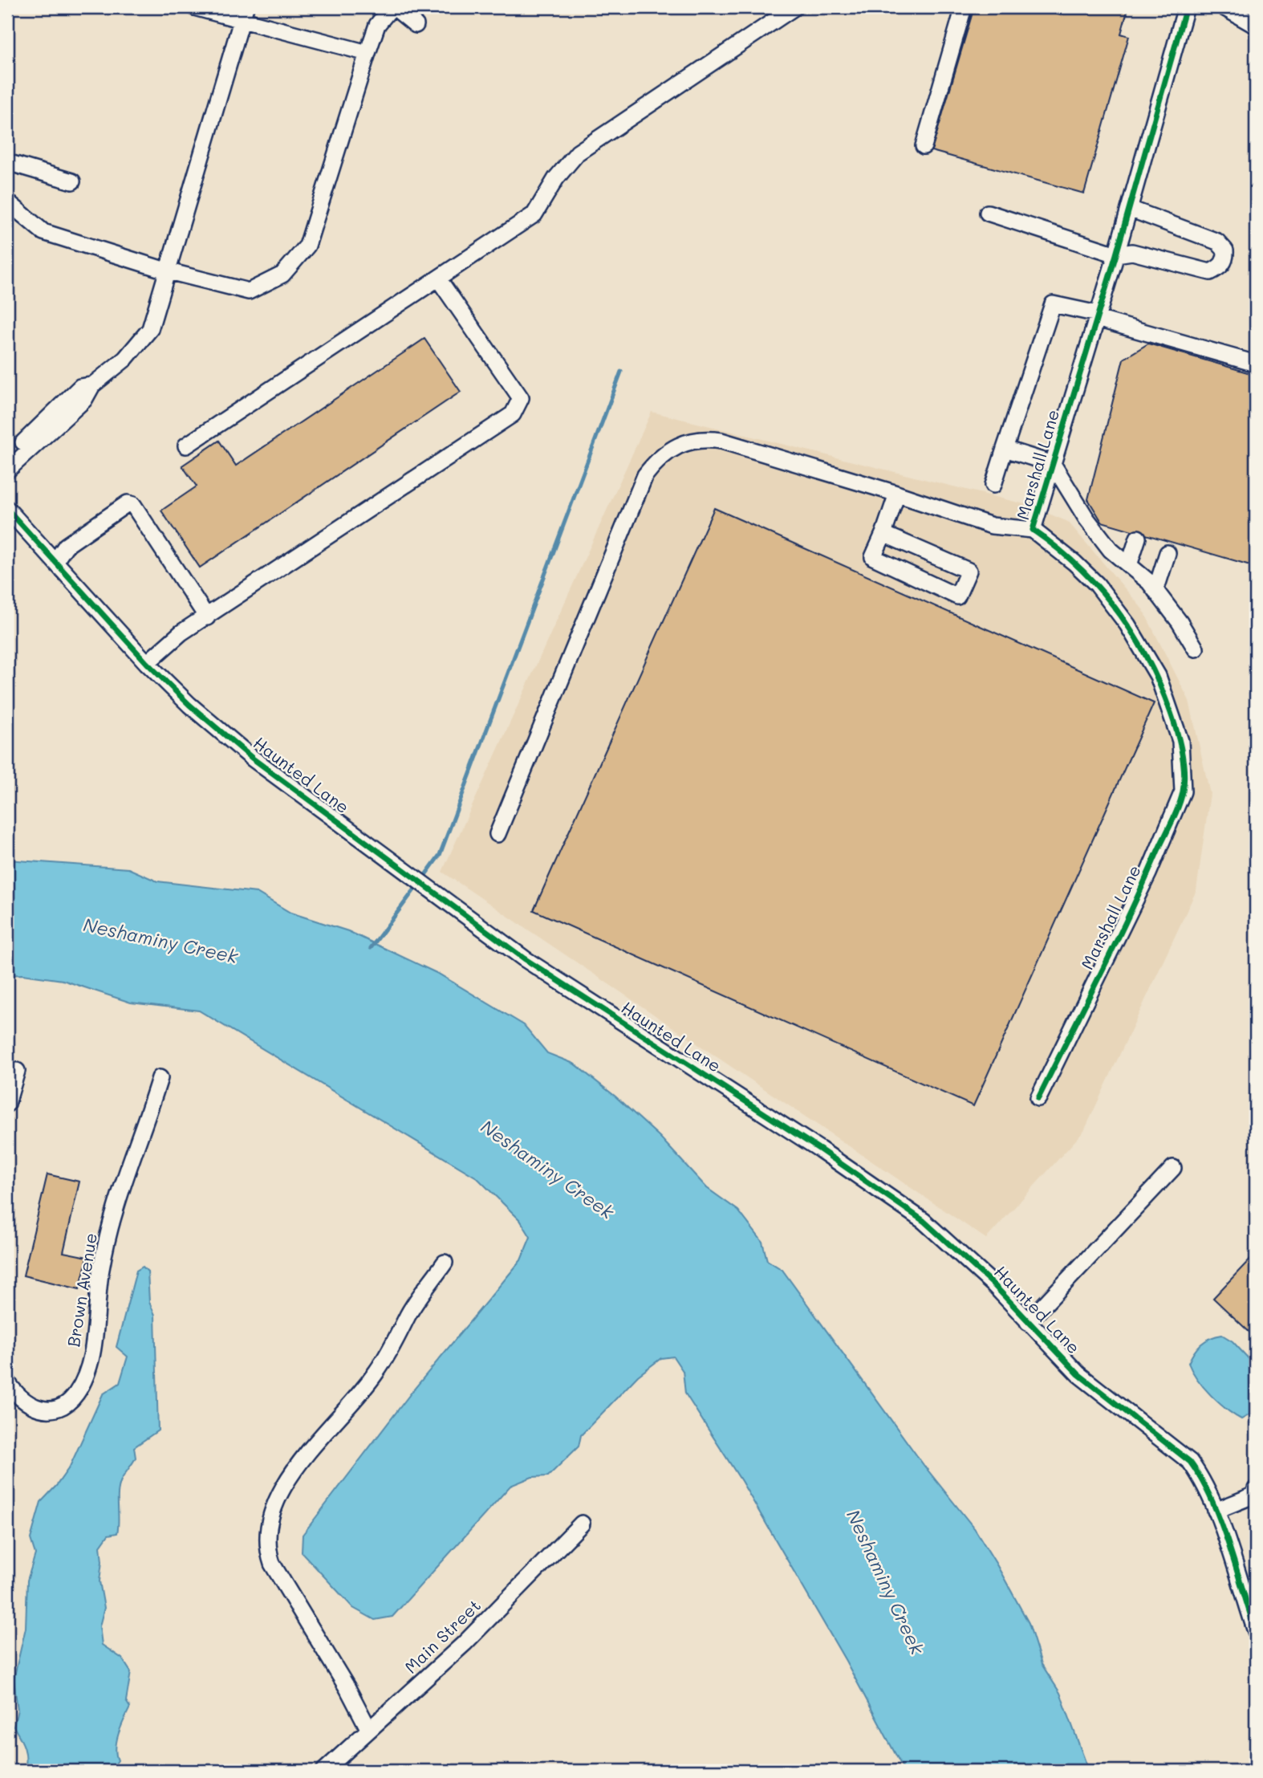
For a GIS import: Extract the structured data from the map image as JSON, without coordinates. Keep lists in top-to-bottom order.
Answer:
{
  "streets": {
    "street": [
      "Marshall Lane",
      "Haunted Lane",
      "Brown Avenue",
      "Main Street"
    ]
  },
  "water": ["Neshaminy Creek"]
}
